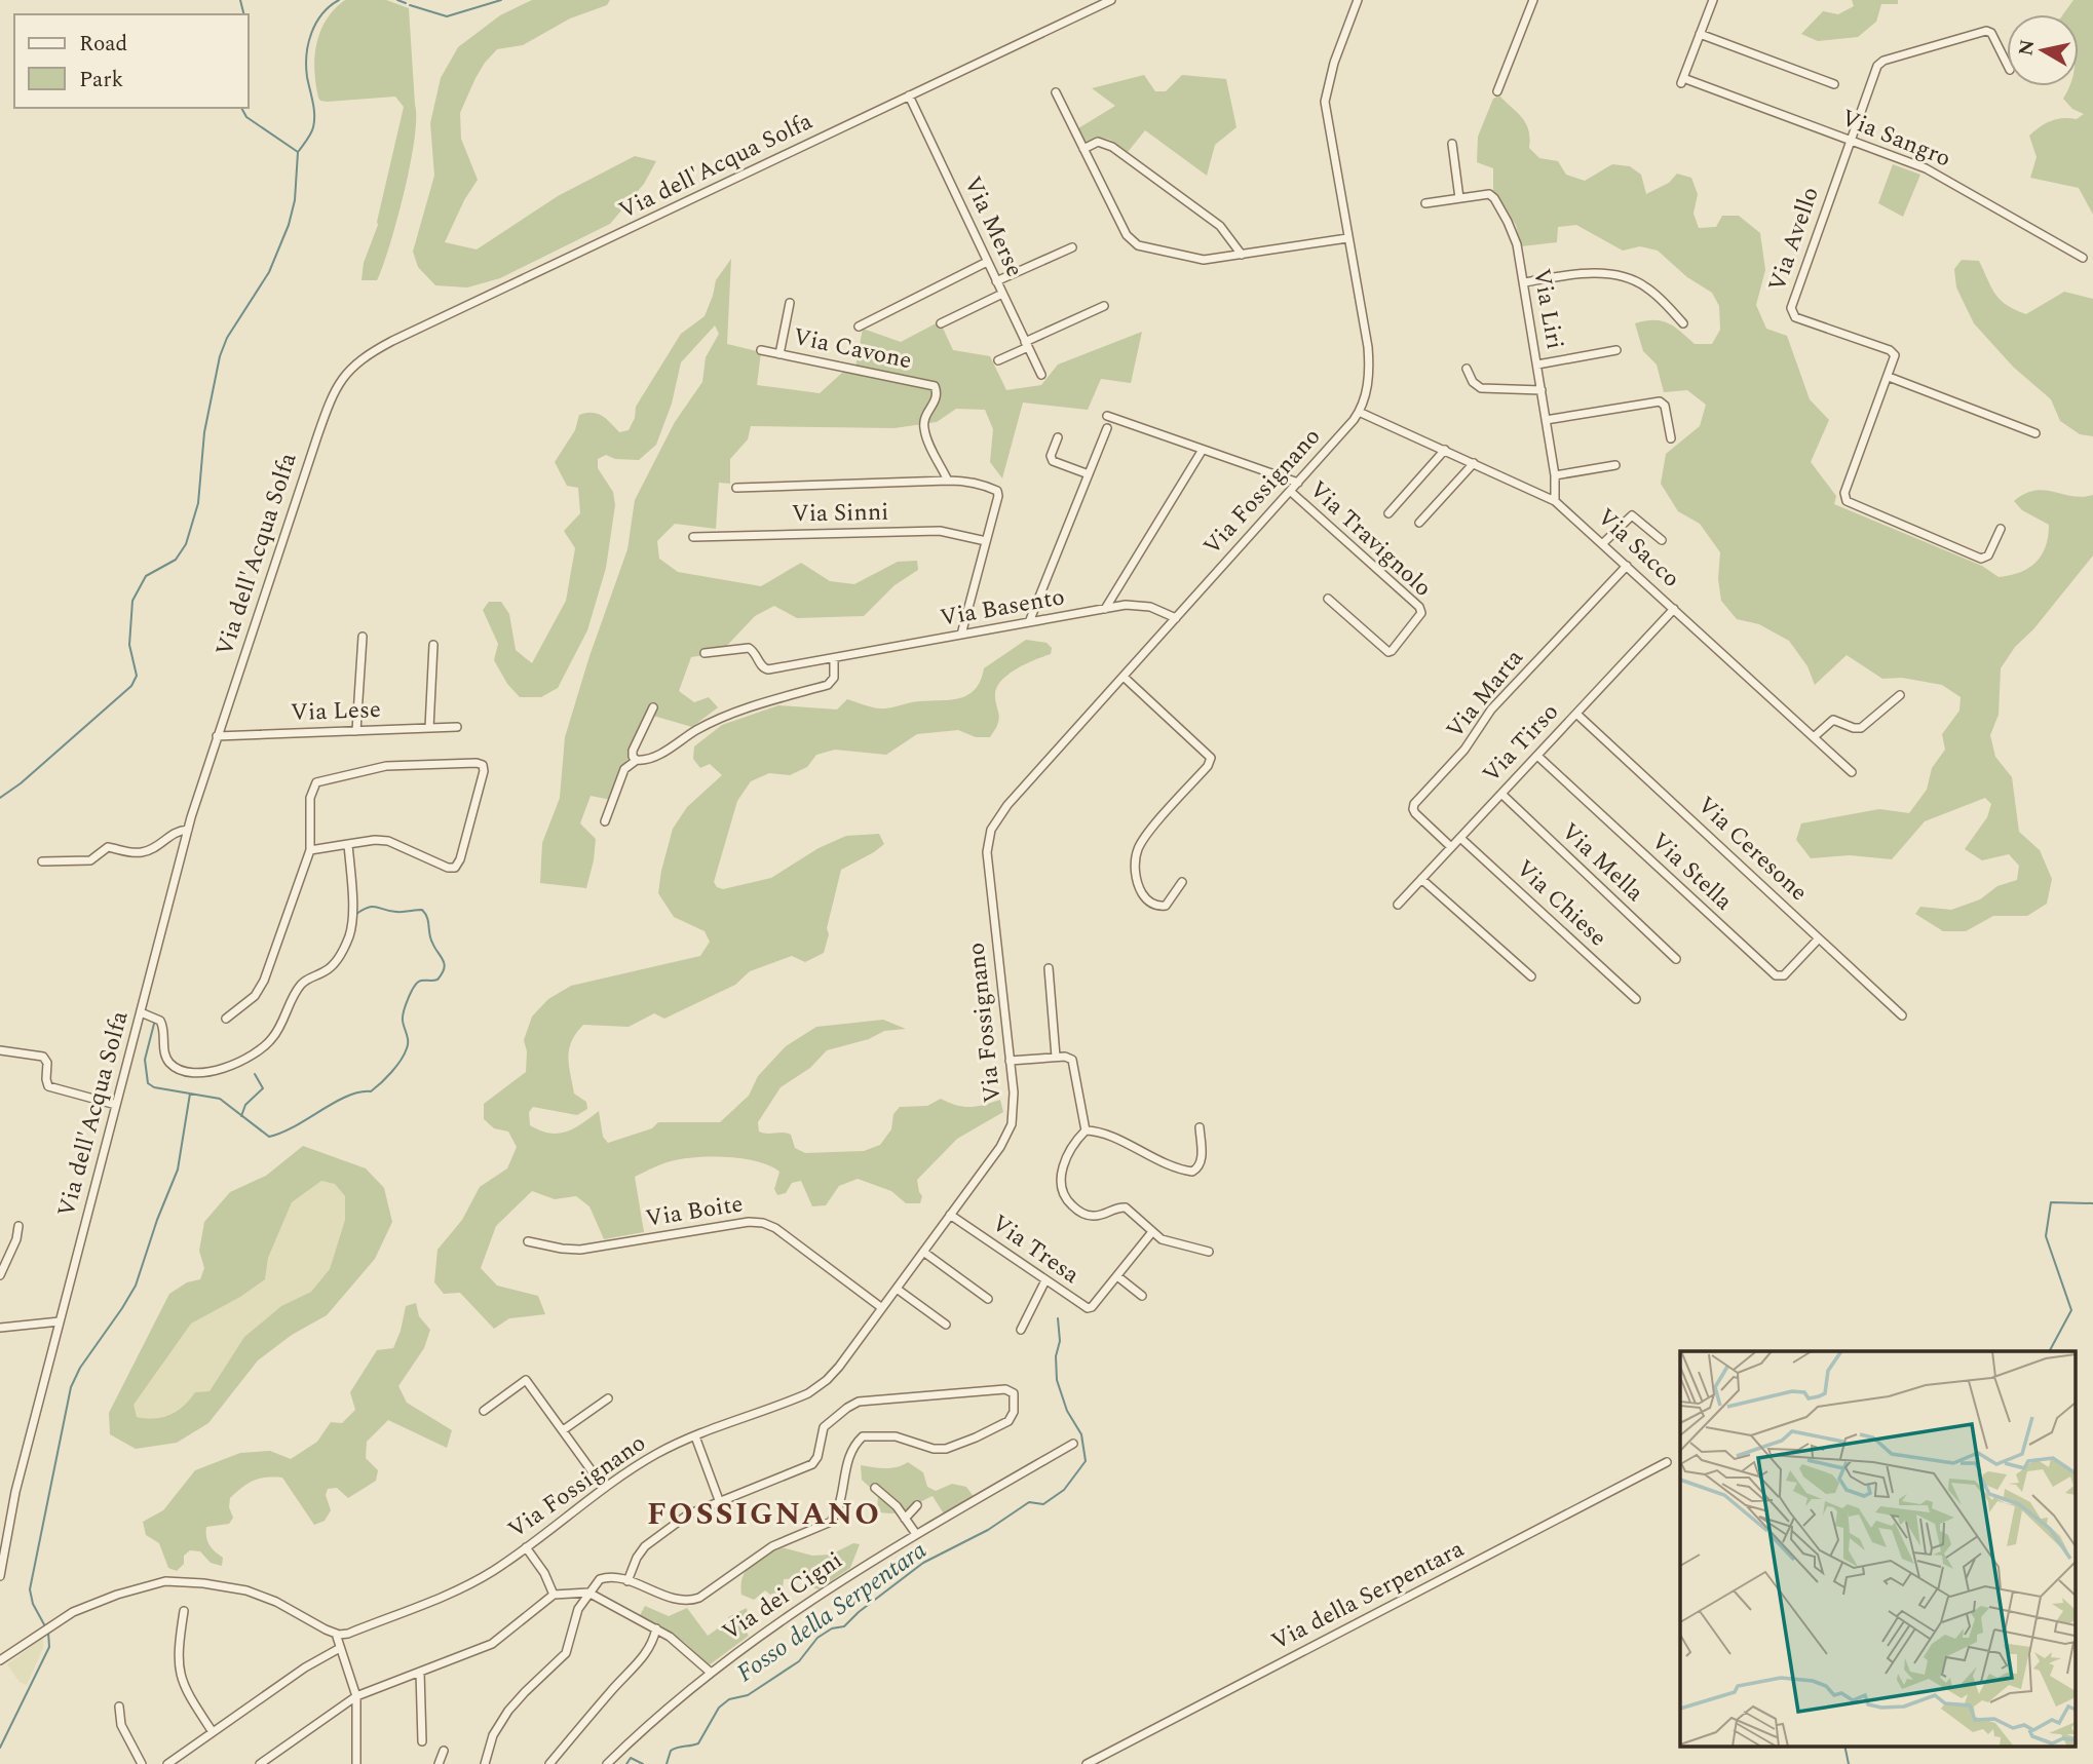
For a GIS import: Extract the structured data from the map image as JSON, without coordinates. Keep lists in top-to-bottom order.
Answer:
{
  "streets": {
    "street": [
      "Via Sangro",
      "Via dell'Acqua Solfa",
      "Via Merse",
      "Via Avello",
      "Via Liri",
      "Via Cavone",
      "Via Fossignano",
      "Via Sinni",
      "Via Travignolo",
      "Via Sacco",
      "Via Basento",
      "Via Marta",
      "Via Lese",
      "Via Tirso",
      "Via Ceresone",
      "Via Mella",
      "Via Stella",
      "Via Chiese",
      "Via Boite",
      "Via Tresa",
      "Via della Serpentara",
      "Via dei Cigni"
    ]
  },
  "crossings": [
    ["Via Sangro", "Via Avello"],
    ["Via dell'Acqua Solfa", "Via Merse"],
    ["Via dell'Acqua Solfa", "Via Lese"],
    ["Via Liri", "Via Sacco"],
    ["Via Cavone", "Via Sinni"],
    ["Via Fossignano", "Via Travignolo"],
    ["Via Fossignano", "Via Sacco"],
    ["Via Fossignano", "Via Basento"],
    ["Via Fossignano", "Via Boite"],
    ["Via Fossignano", "Via Tresa"],
    ["Via Sacco", "Via Marta"],
    ["Via Sacco", "Via Tirso"],
    ["Via Marta", "Via Tirso"],
    ["Via Tirso", "Via Ceresone"],
    ["Via Tirso", "Via Mella"],
    ["Via Tirso", "Via Stella"],
    ["Via Tirso", "Via Chiese"],
    ["Via Ceresone", "Via Stella"]
  ],
  "districts": ["FOSSIGNANO"],
  "water": ["Fosso della Serpentara"],
  "legend": ["Road", "Park"],
  "north": "left"
}
